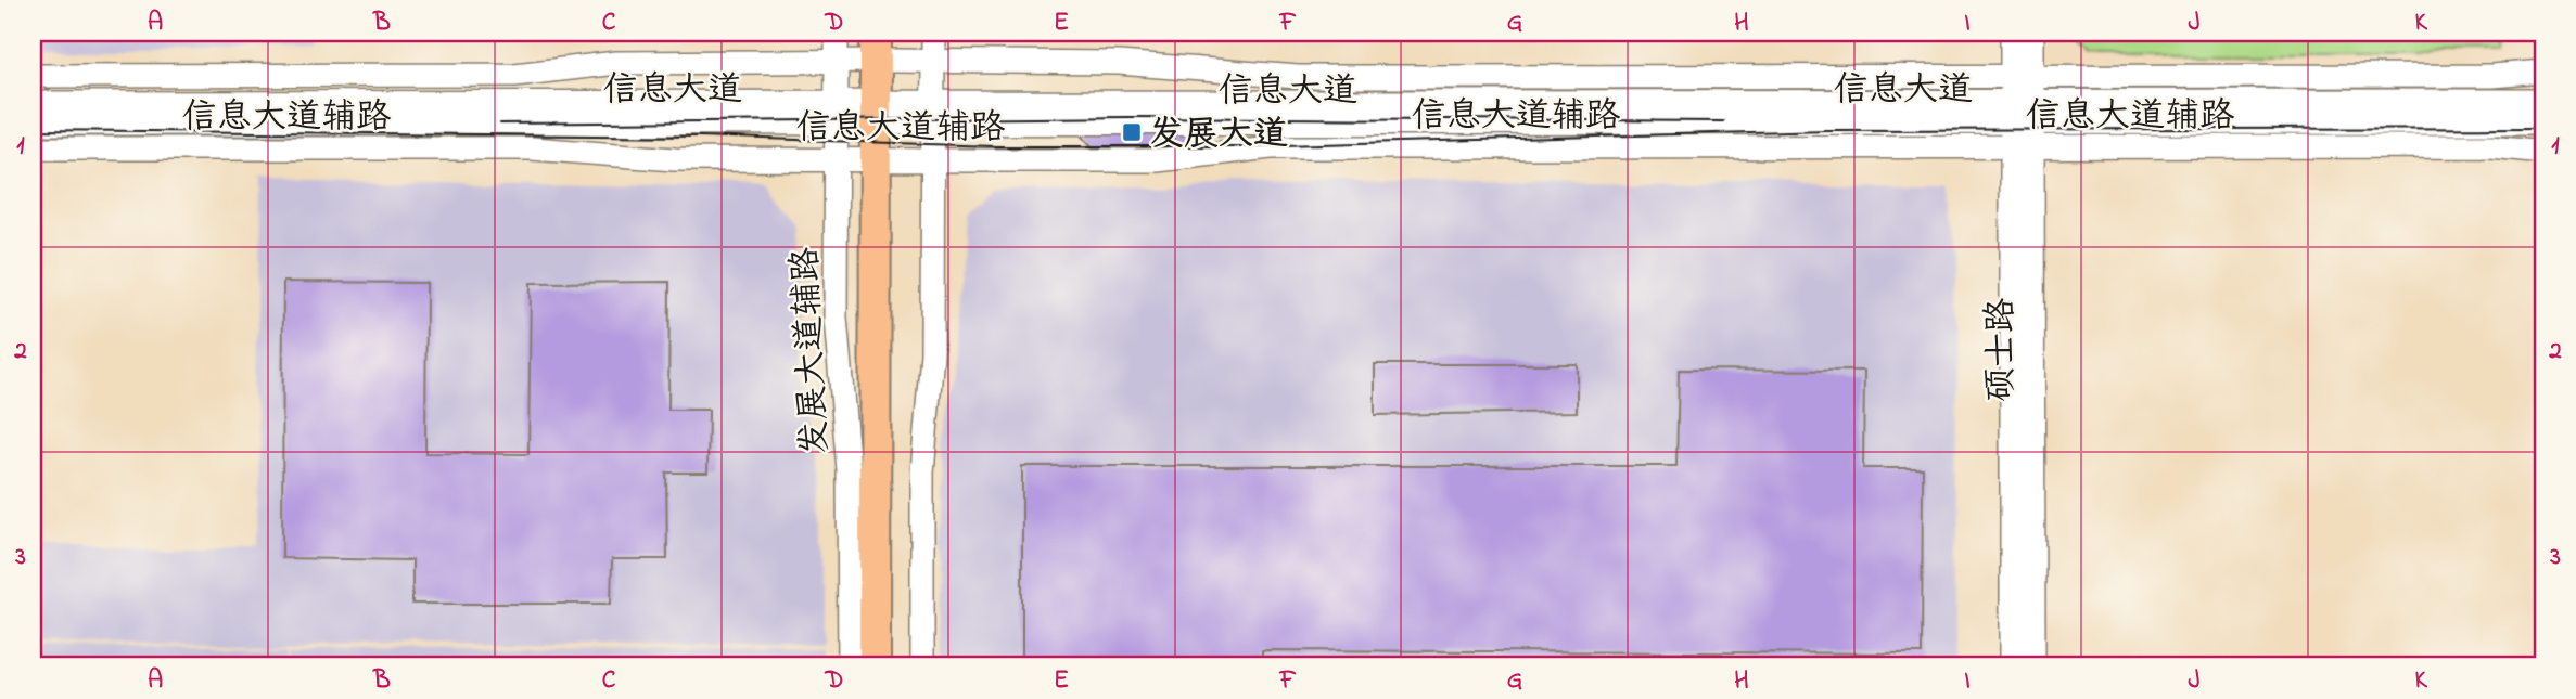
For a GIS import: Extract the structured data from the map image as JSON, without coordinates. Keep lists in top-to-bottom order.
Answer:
{
  "streets": {
    "street": [
      "信息大道",
      "信息大道辅路",
      "硕士路",
      "发展大道辅路"
    ]
  },
  "crossings": [
    ["信息大道", "硕士路"],
    ["信息大道", "发展大道辅路"],
    ["信息大道辅路", "硕士路"],
    ["信息大道辅路", "发展大道辅路"]
  ],
  "places": {
    "transit": ["发展大道"]
  },
  "grid": {
    "columns": [
      "A",
      "B",
      "C",
      "D",
      "E",
      "F",
      "G",
      "H",
      "I",
      "J",
      "K"
    ],
    "rows": ["1", "2", "3"]
  }
}
